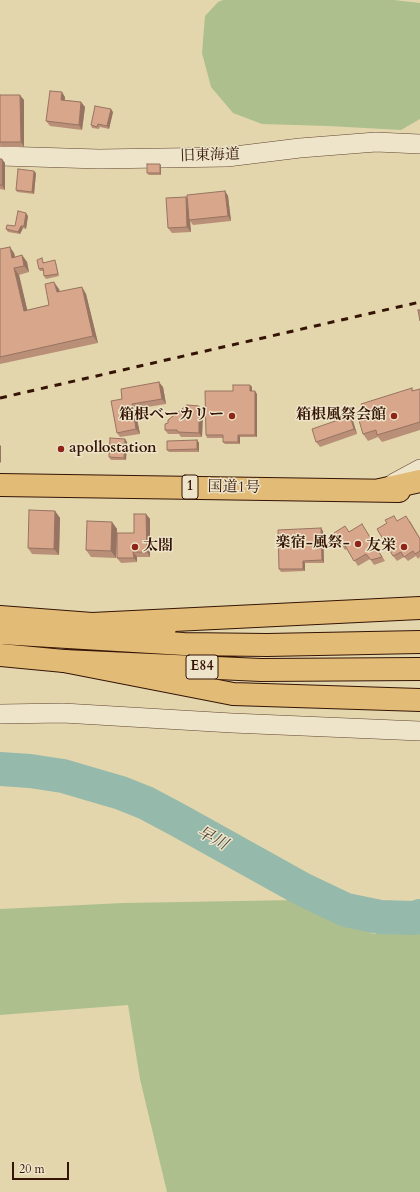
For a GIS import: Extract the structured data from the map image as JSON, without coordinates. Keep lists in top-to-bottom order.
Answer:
{
  "streets": {
    "highway": ["1", "国道1号", "E84"],
    "street": ["旧東海道"]
  },
  "water": ["早川"],
  "places": [
    "箱根ベーカリー",
    "箱根風祭会館",
    "apollostation",
    "楽宿-風祭-",
    "太閤",
    "友栄"
  ],
  "scale_bar": "20 m"
}
